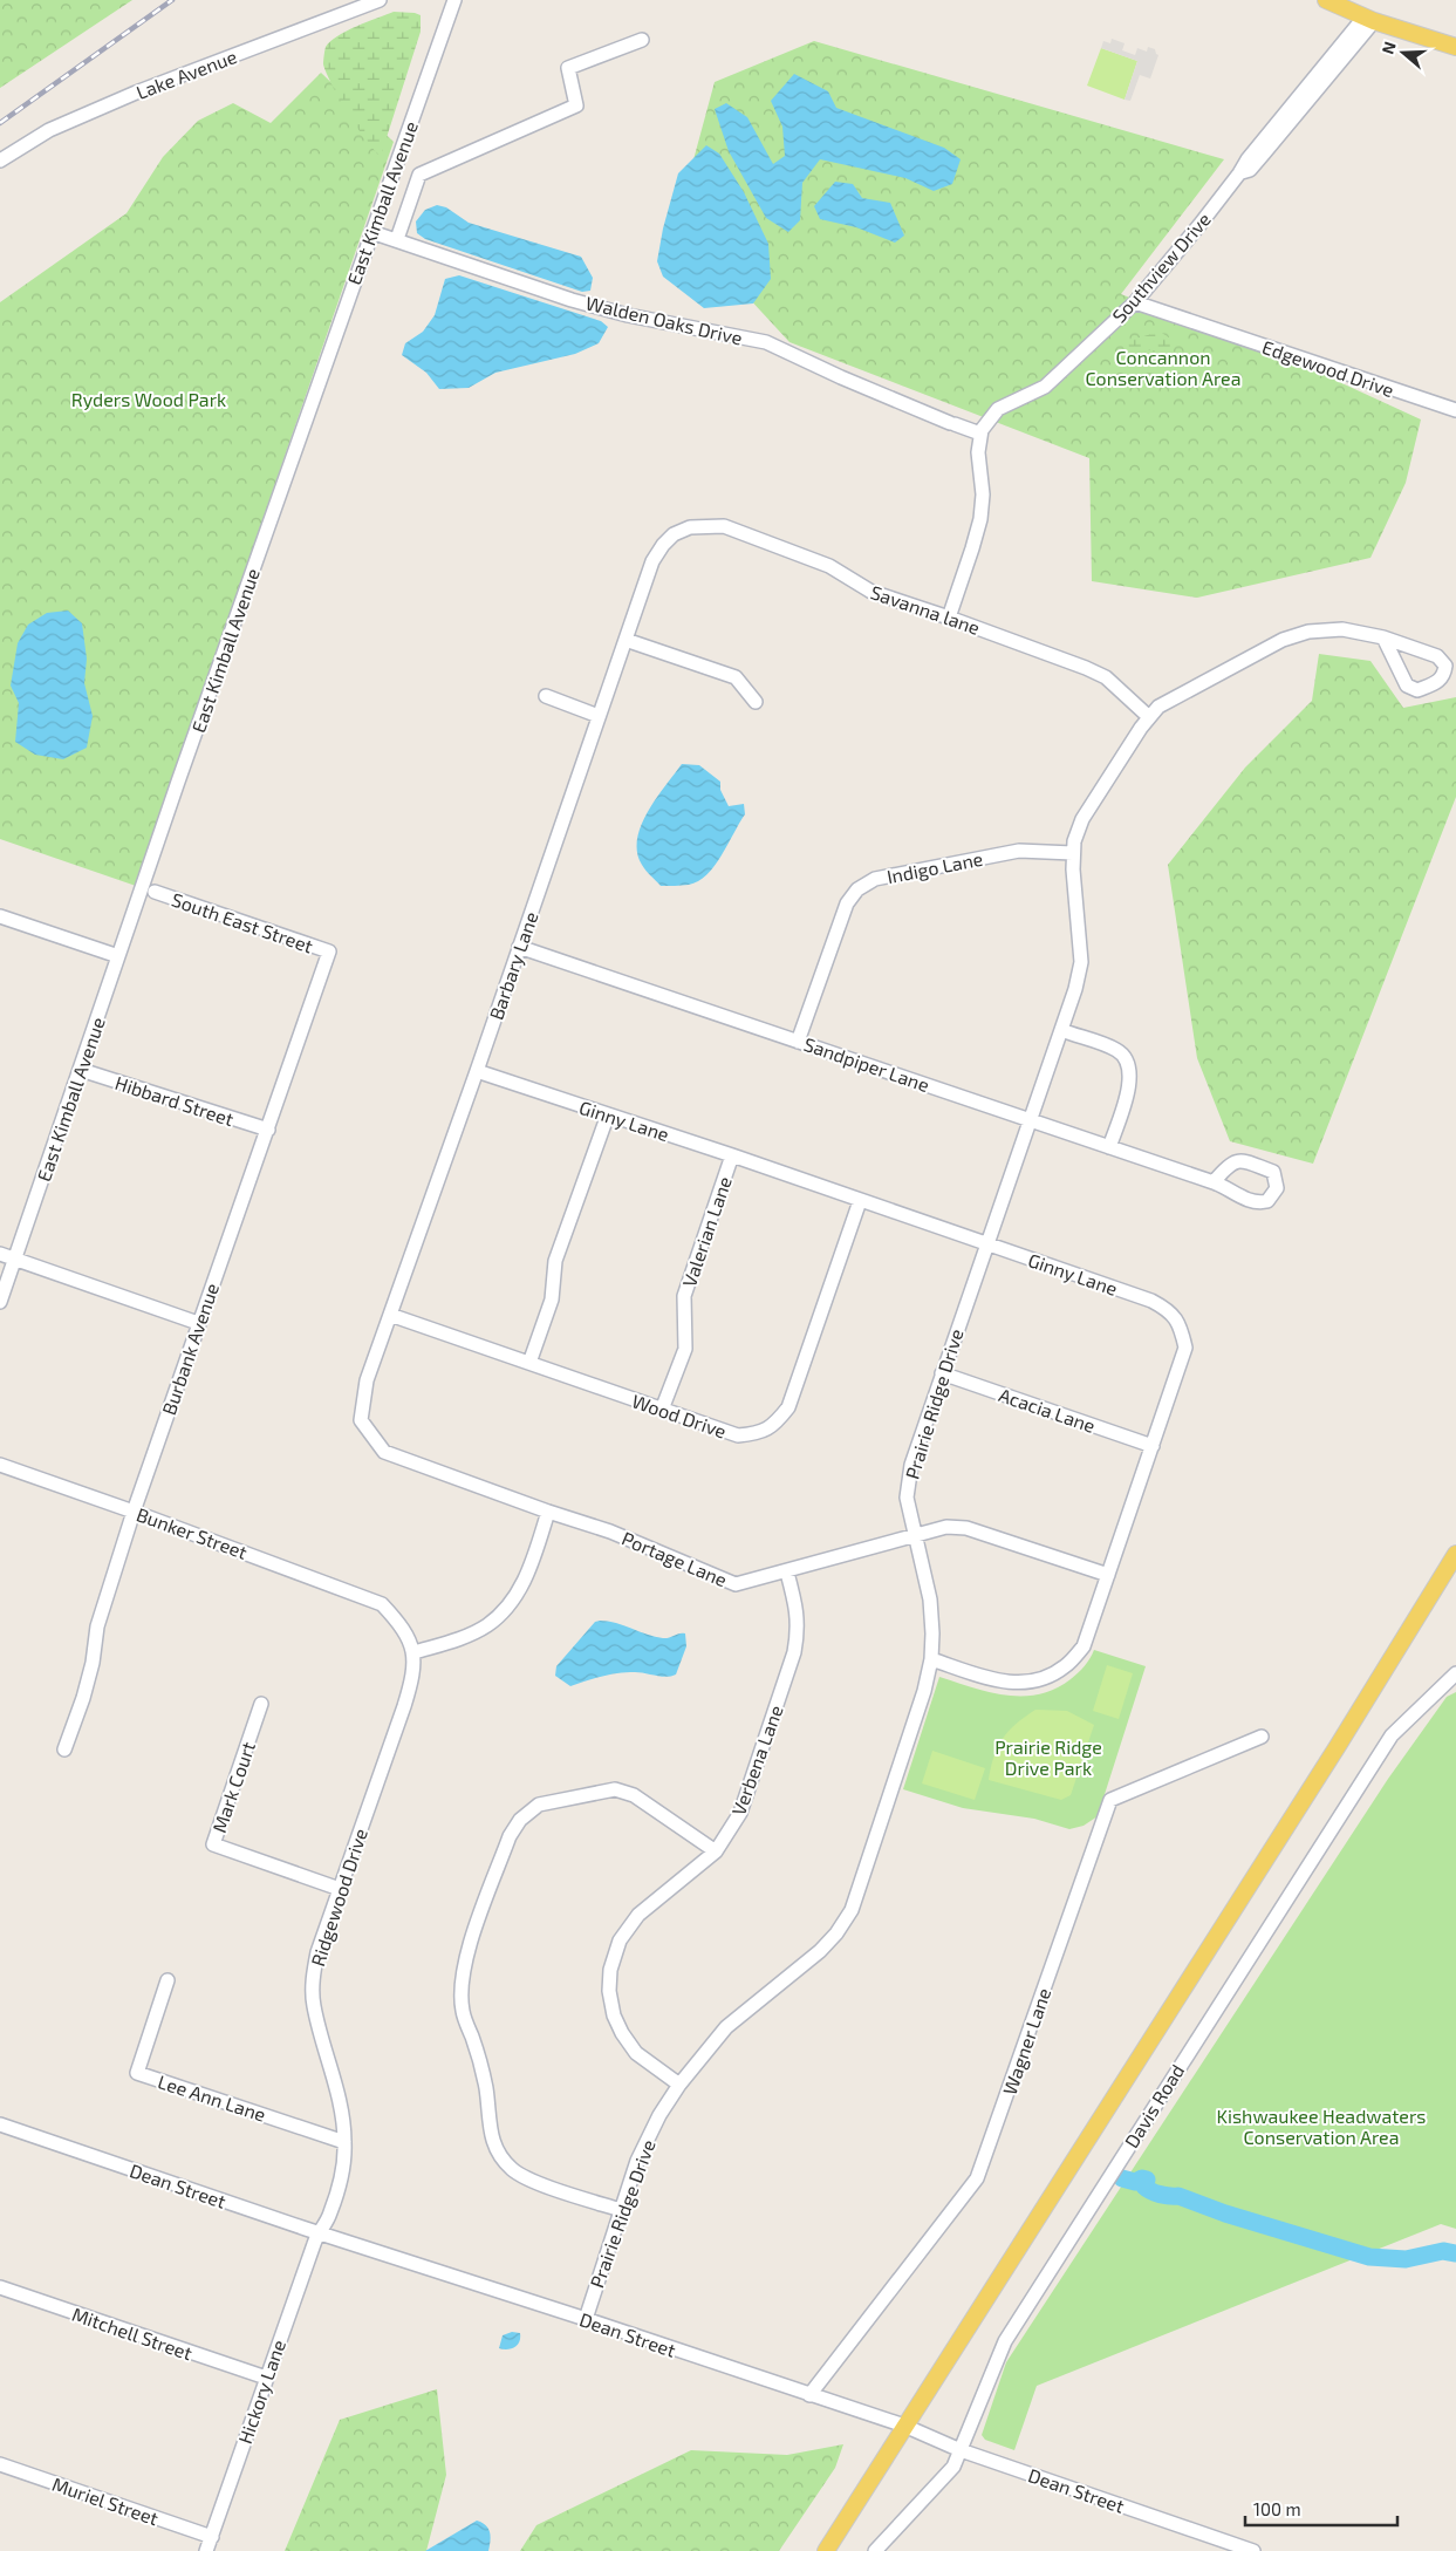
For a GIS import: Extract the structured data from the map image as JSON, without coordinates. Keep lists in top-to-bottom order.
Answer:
{
  "streets": {
    "street": [
      "Lake Avenue",
      "East Kimball Avenue",
      "Southview Drive",
      "Walden Oaks Drive",
      "Edgewood Drive",
      "Savanna lane",
      "Indigo Lane",
      "South East Street",
      "Barbary Lane",
      "Sandpiper Lane",
      "Hibbard Street",
      "Ginny Lane",
      "Valerian Lane",
      "Burbank Avenue",
      "Prairie Ridge Drive",
      "Acacia Lane",
      "Wood Drive",
      "Bunker Street",
      "Portage Lane",
      "Verbena Lane",
      "Mark Court",
      "Ridgewood Drive",
      "Wagner Lane",
      "Lee Ann Lane",
      "Davis Road",
      "Dean Street",
      "Mitchell Street",
      "Hickory Lane",
      "Muriel Street"
    ]
  },
  "crossings": [
    ["East Kimball Avenue", "Walden Oaks Drive"],
    ["East Kimball Avenue", "Hibbard Street"],
    ["Southview Drive", "Walden Oaks Drive"],
    ["Southview Drive", "Edgewood Drive"],
    ["Savanna lane", "Barbary Lane"],
    ["Savanna lane", "Prairie Ridge Drive"],
    ["Indigo Lane", "Sandpiper Lane"],
    ["Indigo Lane", "Prairie Ridge Drive"],
    ["South East Street", "Burbank Avenue"],
    ["Barbary Lane", "Sandpiper Lane"],
    ["Barbary Lane", "Ginny Lane"],
    ["Barbary Lane", "Wood Drive"],
    ["Barbary Lane", "Portage Lane"],
    ["Sandpiper Lane", "Prairie Ridge Drive"],
    ["Hibbard Street", "Burbank Avenue"],
    ["Ginny Lane", "Valerian Lane"],
    ["Ginny Lane", "Prairie Ridge Drive"],
    ["Ginny Lane", "Acacia Lane"],
    ["Ginny Lane", "Wood Drive"],
    ["Ginny Lane", "Portage Lane"],
    ["Valerian Lane", "Wood Drive"],
    ["Burbank Avenue", "Bunker Street"],
    ["Prairie Ridge Drive", "Acacia Lane"],
    ["Prairie Ridge Drive", "Portage Lane"],
    ["Prairie Ridge Drive", "Verbena Lane"],
    ["Prairie Ridge Drive", "Dean Street"],
    ["Bunker Street", "Ridgewood Drive"],
    ["Portage Lane", "Verbena Lane"],
    ["Mark Court", "Ridgewood Drive"],
    ["Ridgewood Drive", "Lee Ann Lane"],
    ["Ridgewood Drive", "Dean Street"],
    ["Ridgewood Drive", "Hickory Lane"],
    ["Wagner Lane", "Dean Street"],
    ["Davis Road", "Dean Street"],
    ["Dean Street", "Hickory Lane"],
    ["Mitchell Street", "Hickory Lane"],
    ["Hickory Lane", "Muriel Street"]
  ],
  "parks": [
    "Concannon Conservation Area",
    "Ryders Wood Park",
    "Prairie Ridge Drive Park",
    "Kishwaukee Headwaters Conservation Area"
  ],
  "scale_bar": "100 m",
  "north": "left"
}
